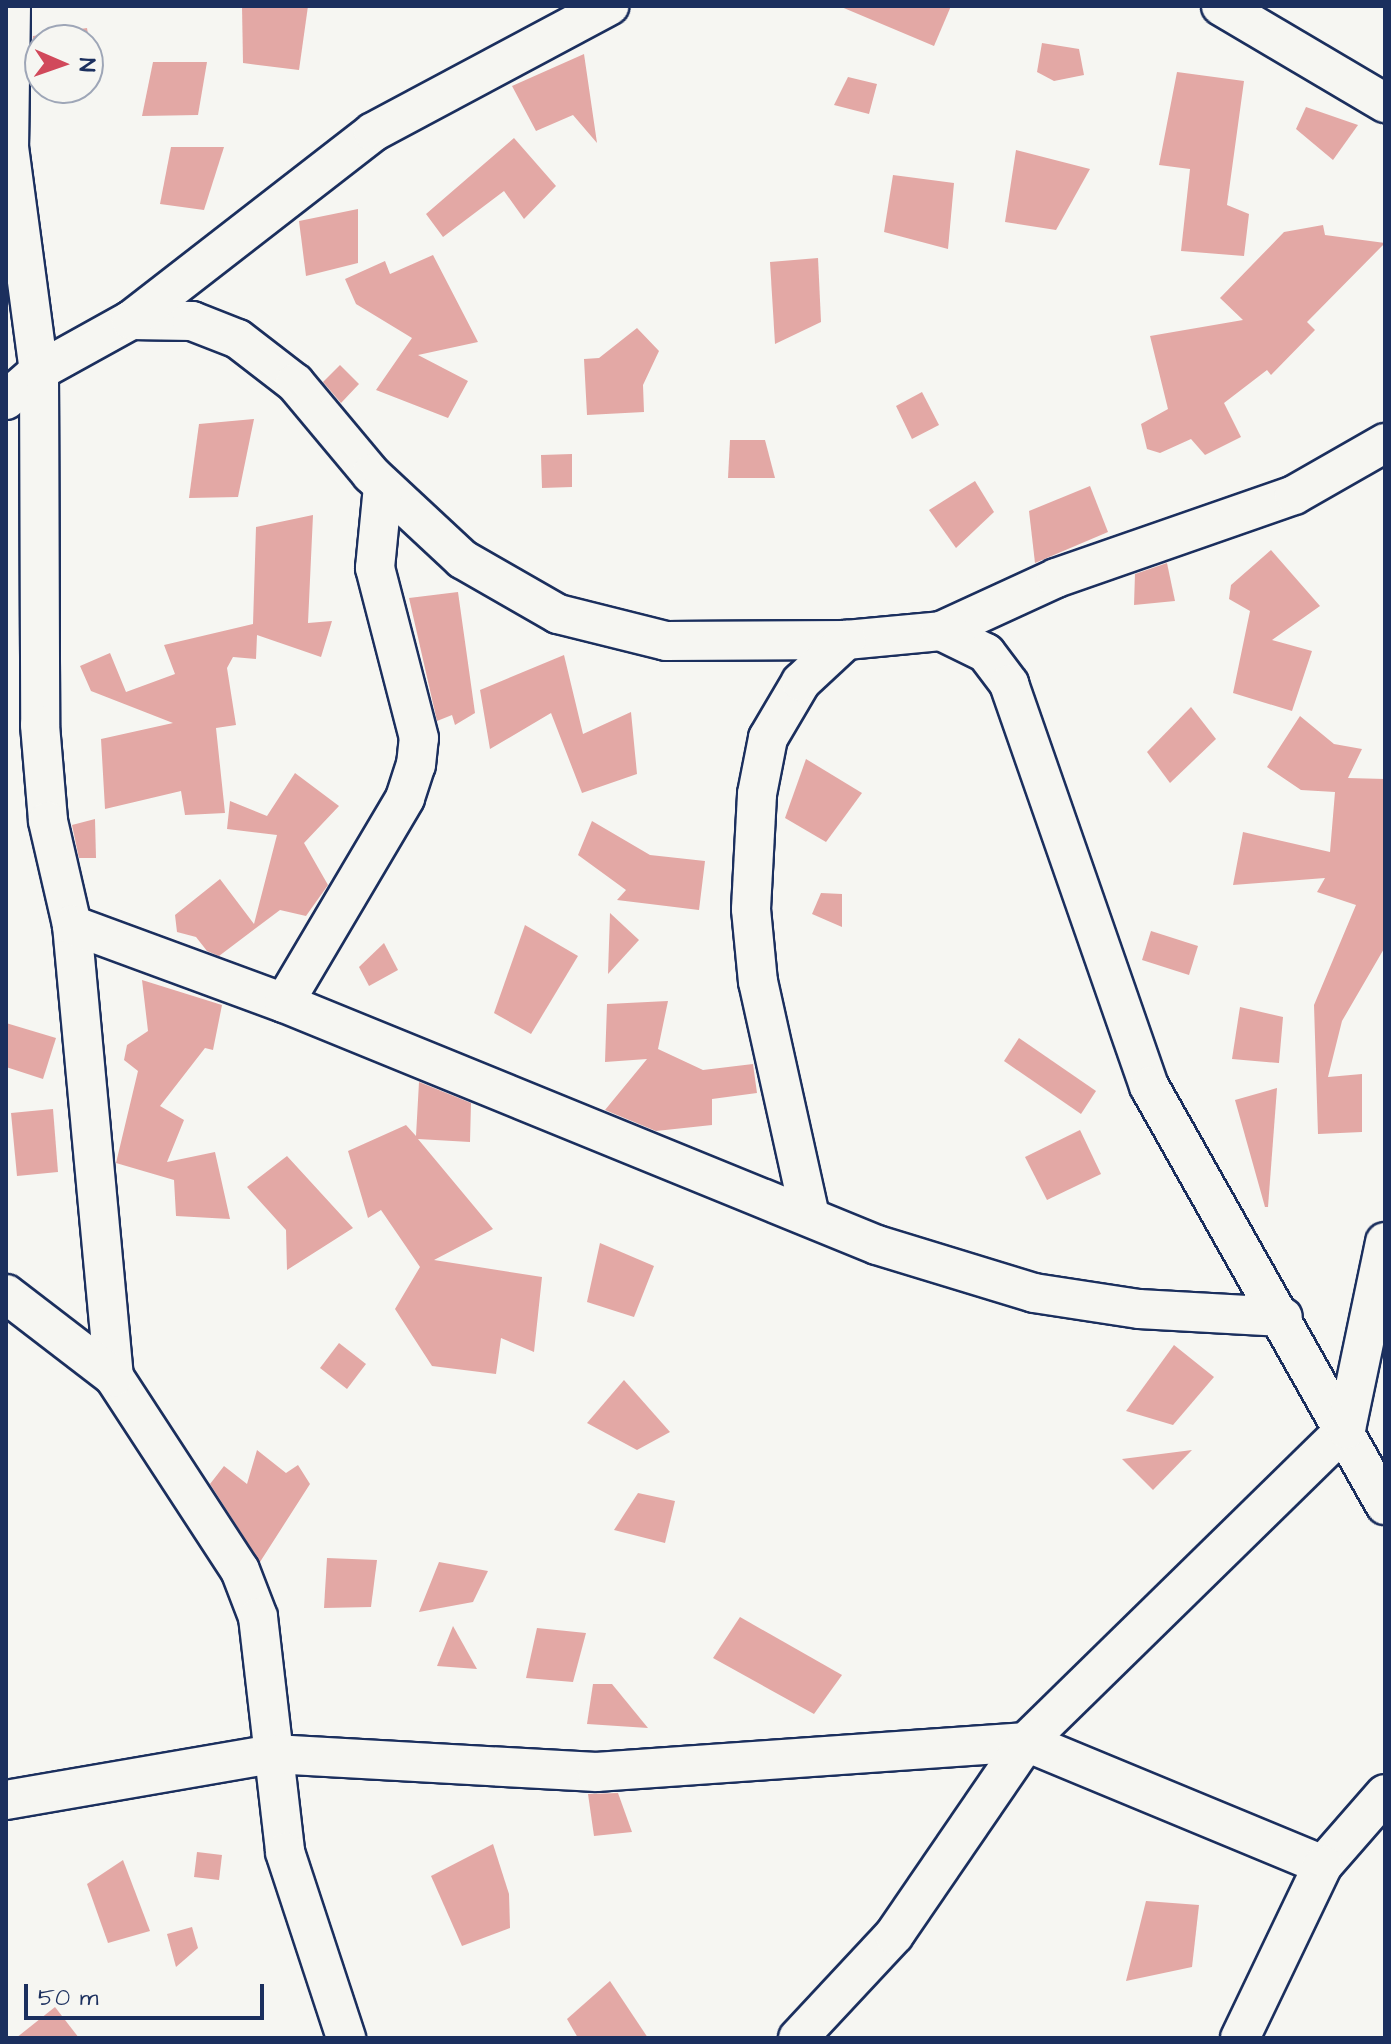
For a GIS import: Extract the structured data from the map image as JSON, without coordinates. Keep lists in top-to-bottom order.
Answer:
{
  "scale_bar": "50 m",
  "north": "right"
}
